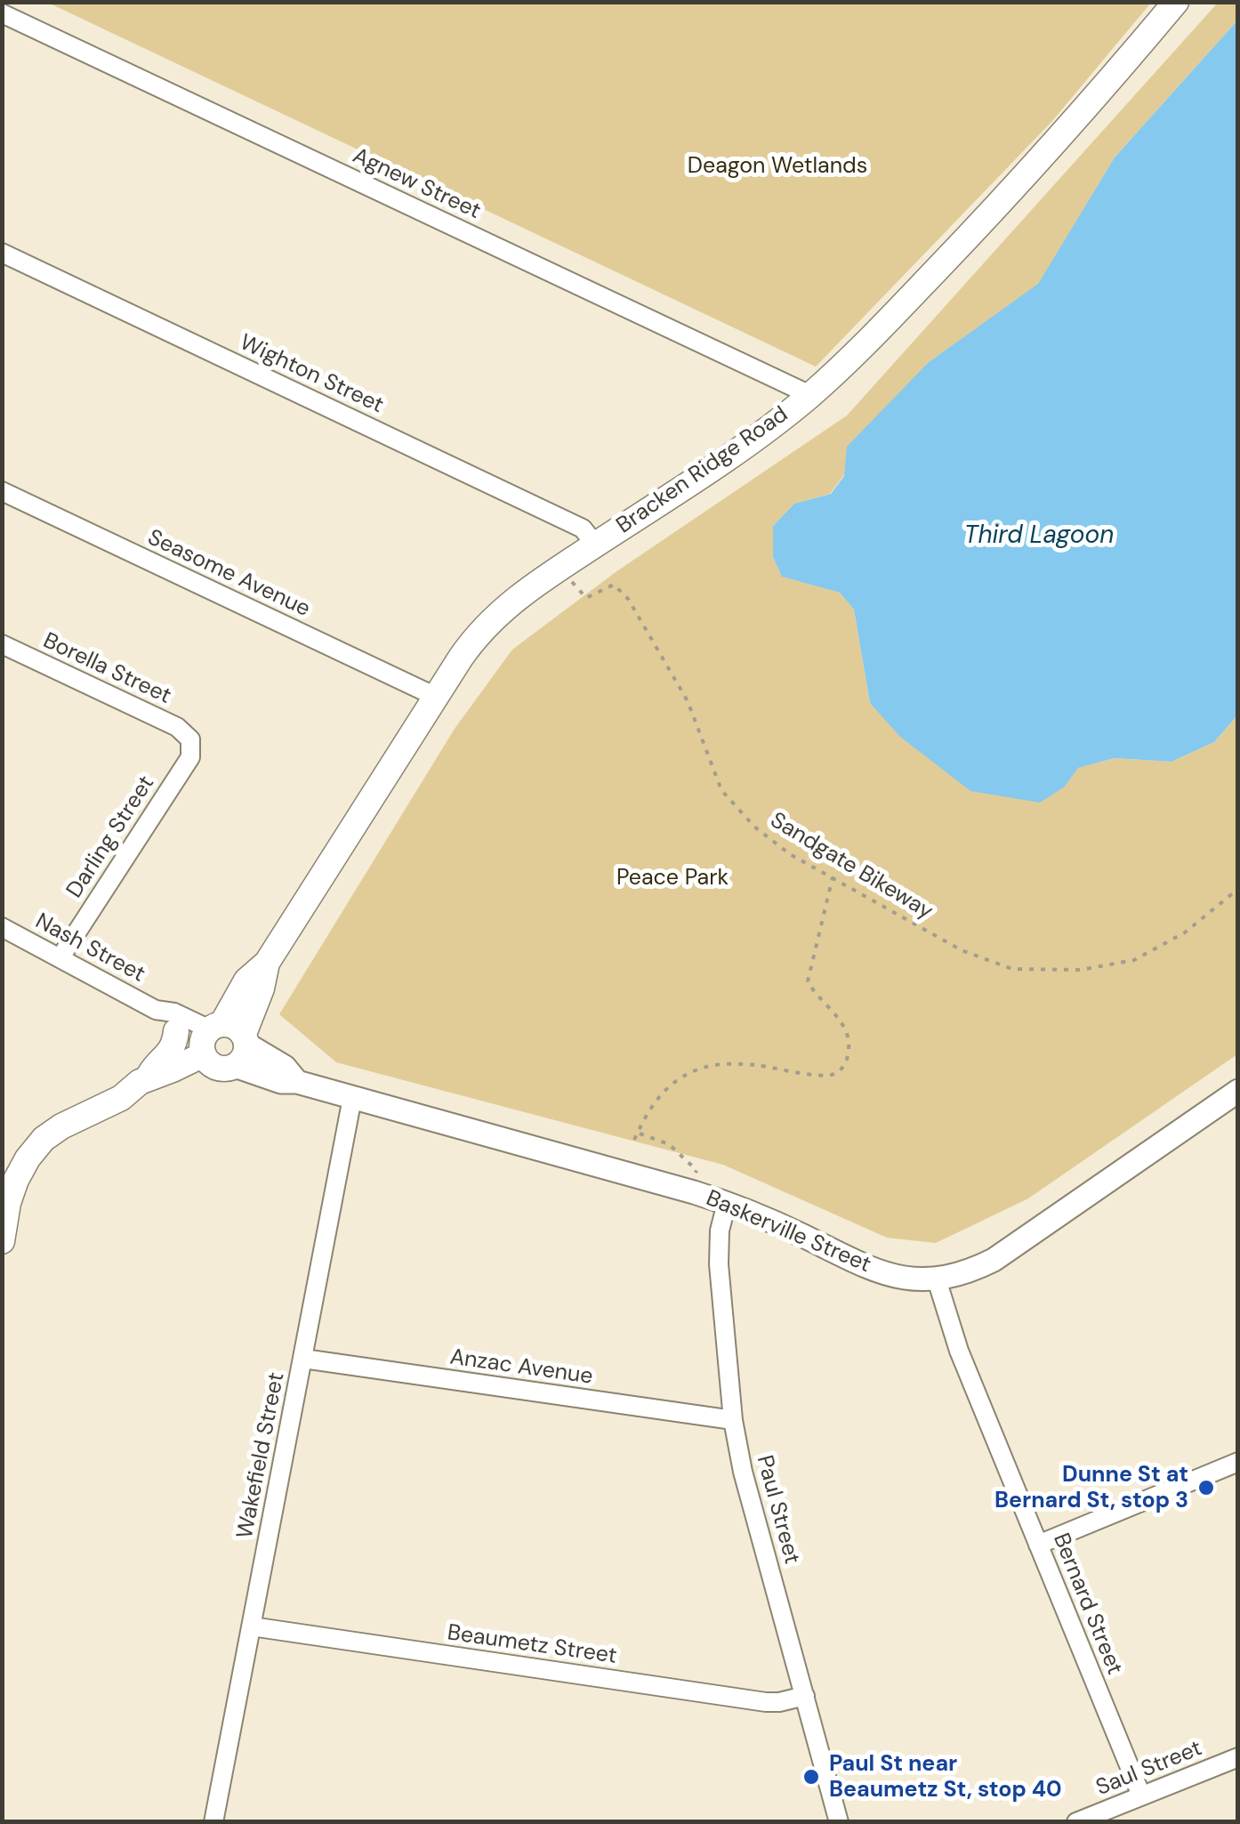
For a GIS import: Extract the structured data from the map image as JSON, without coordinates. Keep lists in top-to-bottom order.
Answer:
{
  "streets": {
    "main road": ["Bracken Ridge Road"],
    "street": [
      "Agnew Street",
      "Wighton Street",
      "Seasome Avenue",
      "Borella Street",
      "Darling Street",
      "Nash Street",
      "Baskerville Street",
      "Anzac Avenue",
      "Wakefield Street",
      "Paul Street",
      "Bernard Street",
      "Beaumetz Street",
      "Saul Street"
    ],
    "path": ["Sandgate Bikeway"]
  },
  "crossings": [
    ["Agnew Street", "Bracken Ridge Road"],
    ["Wighton Street", "Bracken Ridge Road"],
    ["Bracken Ridge Road", "Seasome Avenue"],
    ["Bracken Ridge Road", "Nash Street"],
    ["Bracken Ridge Road", "Baskerville Street"],
    ["Borella Street", "Darling Street"],
    ["Darling Street", "Nash Street"],
    ["Nash Street", "Baskerville Street"],
    ["Baskerville Street", "Wakefield Street"],
    ["Baskerville Street", "Paul Street"],
    ["Baskerville Street", "Bernard Street"],
    ["Anzac Avenue", "Wakefield Street"],
    ["Anzac Avenue", "Paul Street"],
    ["Wakefield Street", "Beaumetz Street"],
    ["Paul Street", "Beaumetz Street"],
    ["Bernard Street", "Saul Street"]
  ],
  "water": ["Third Lagoon"],
  "parks": ["Deagon Wetlands", "Peace Park"],
  "places": ["Dunne St at Bernard St, stop 3", "Paul St near Beaumetz St, stop 40"]
}
